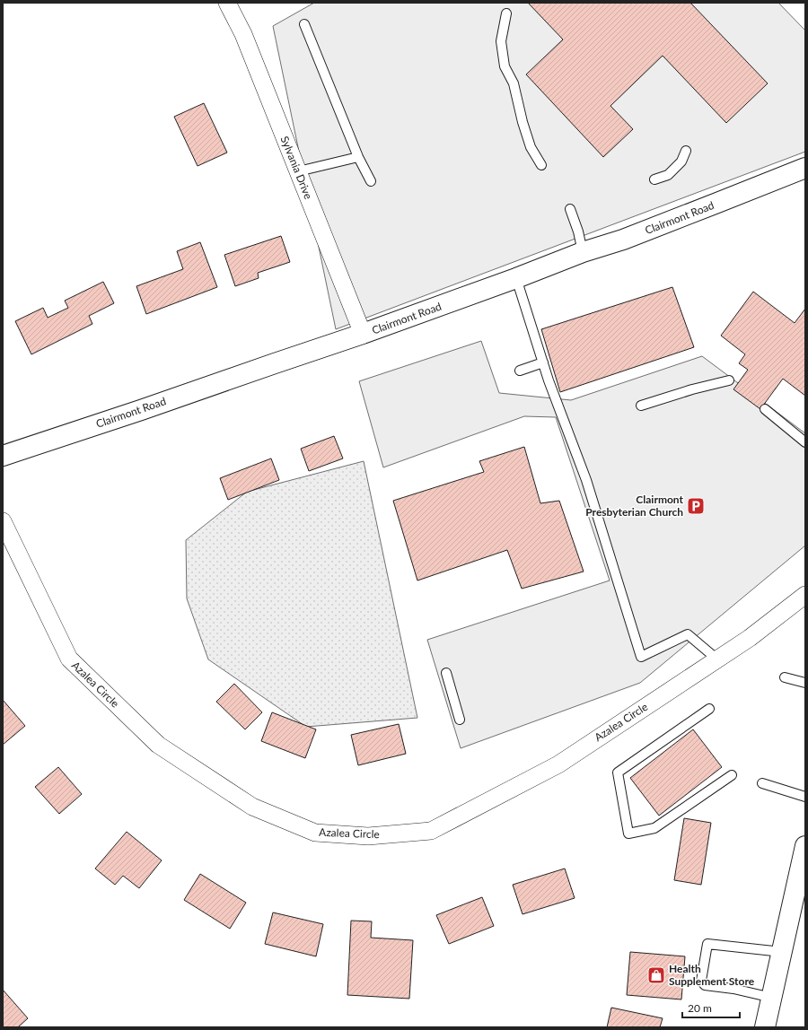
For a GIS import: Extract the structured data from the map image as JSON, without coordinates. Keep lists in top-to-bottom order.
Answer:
{
  "streets": {
    "main road": ["Clairmont Road"],
    "street": ["Sylvania Drive", "Azalea Circle"]
  },
  "crossings": [
    ["Sylvania Drive", "Clairmont Road"]
  ],
  "places": {
    "parking": ["Clairmont Presbyterian Church"],
    "shop": ["Health Supplement Store"]
  },
  "scale_bar": "20 m"
}
